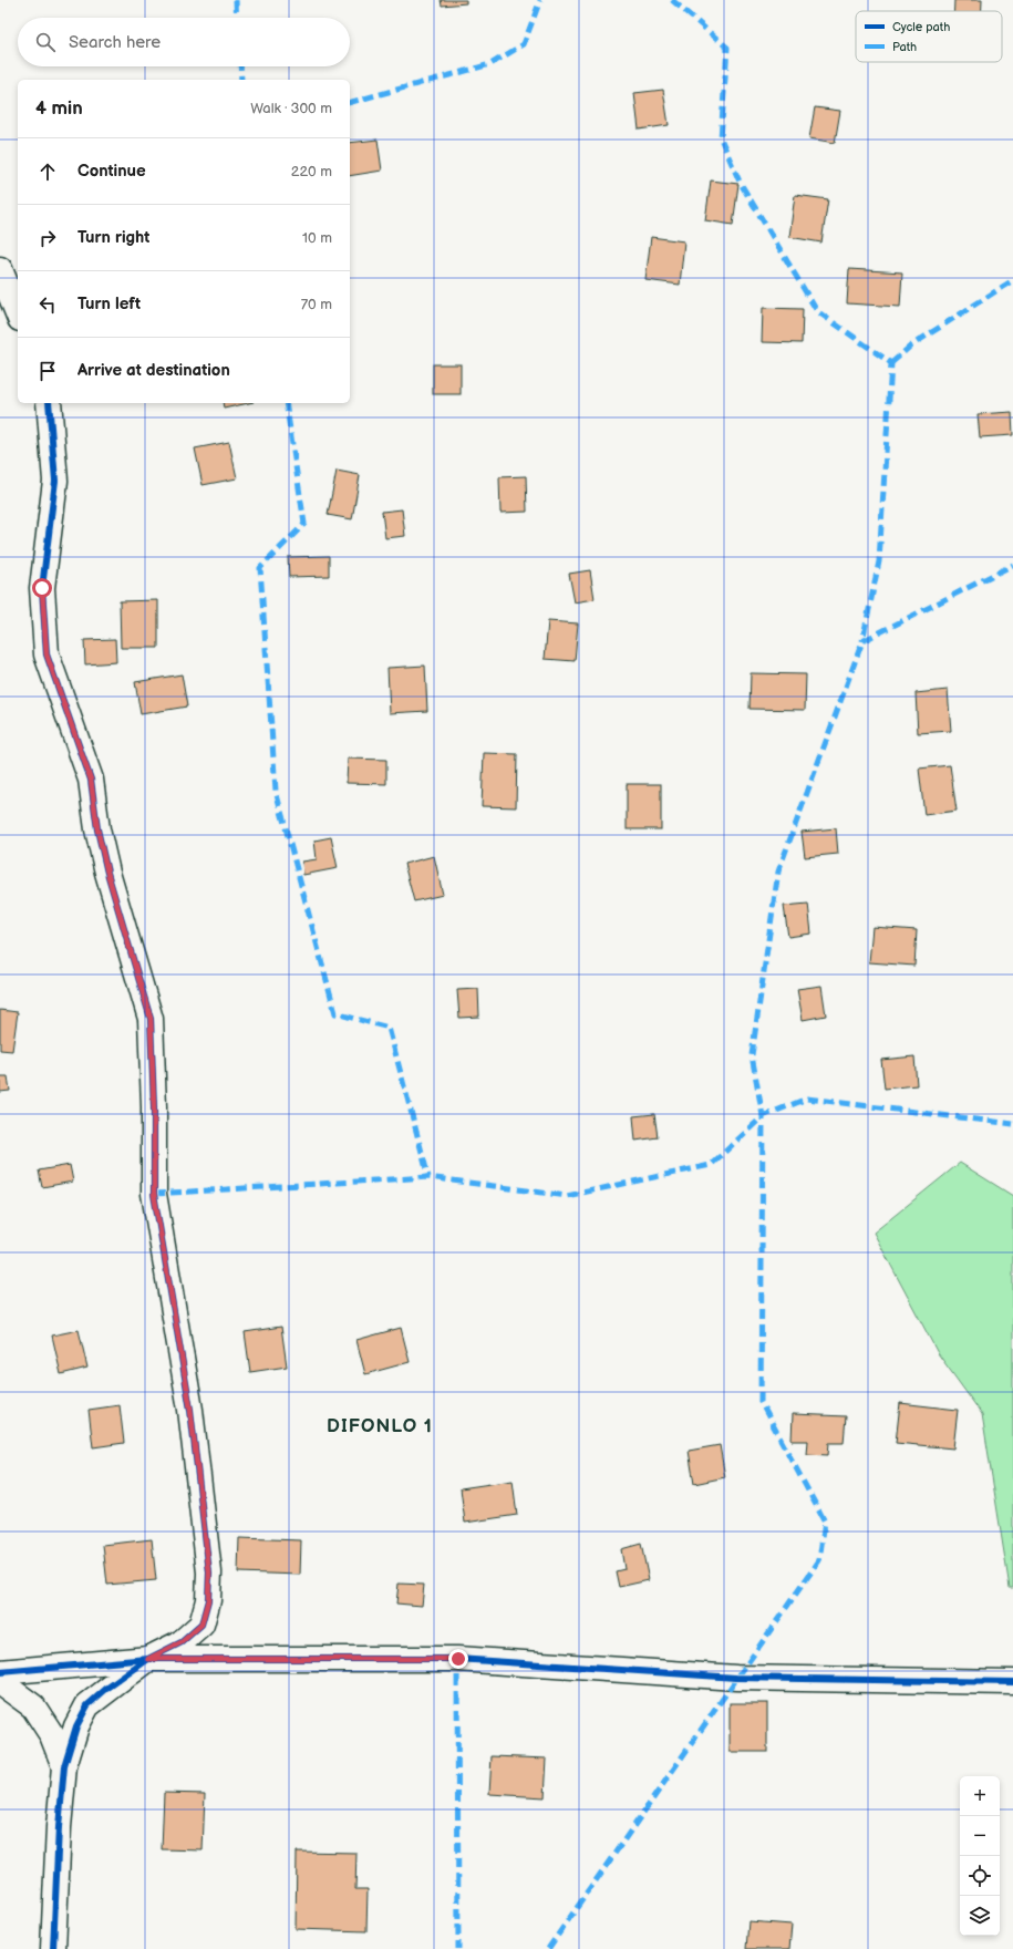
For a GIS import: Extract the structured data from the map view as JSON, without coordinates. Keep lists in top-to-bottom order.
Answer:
{
  "districts": ["DIFONLO 1"],
  "legend": ["Cycle path", "Path"],
  "page": {
    "search": "Search here",
    "heading": ["4 min", "Walk · 300 m"],
    "list": [
      ["Continue", "220 m"],
      ["Turn right", "10 m"],
      ["Turn left", "70 m"],
      "Arrive at destination"
    ],
    "map_buttons": ["+", "−"]
  }
}
